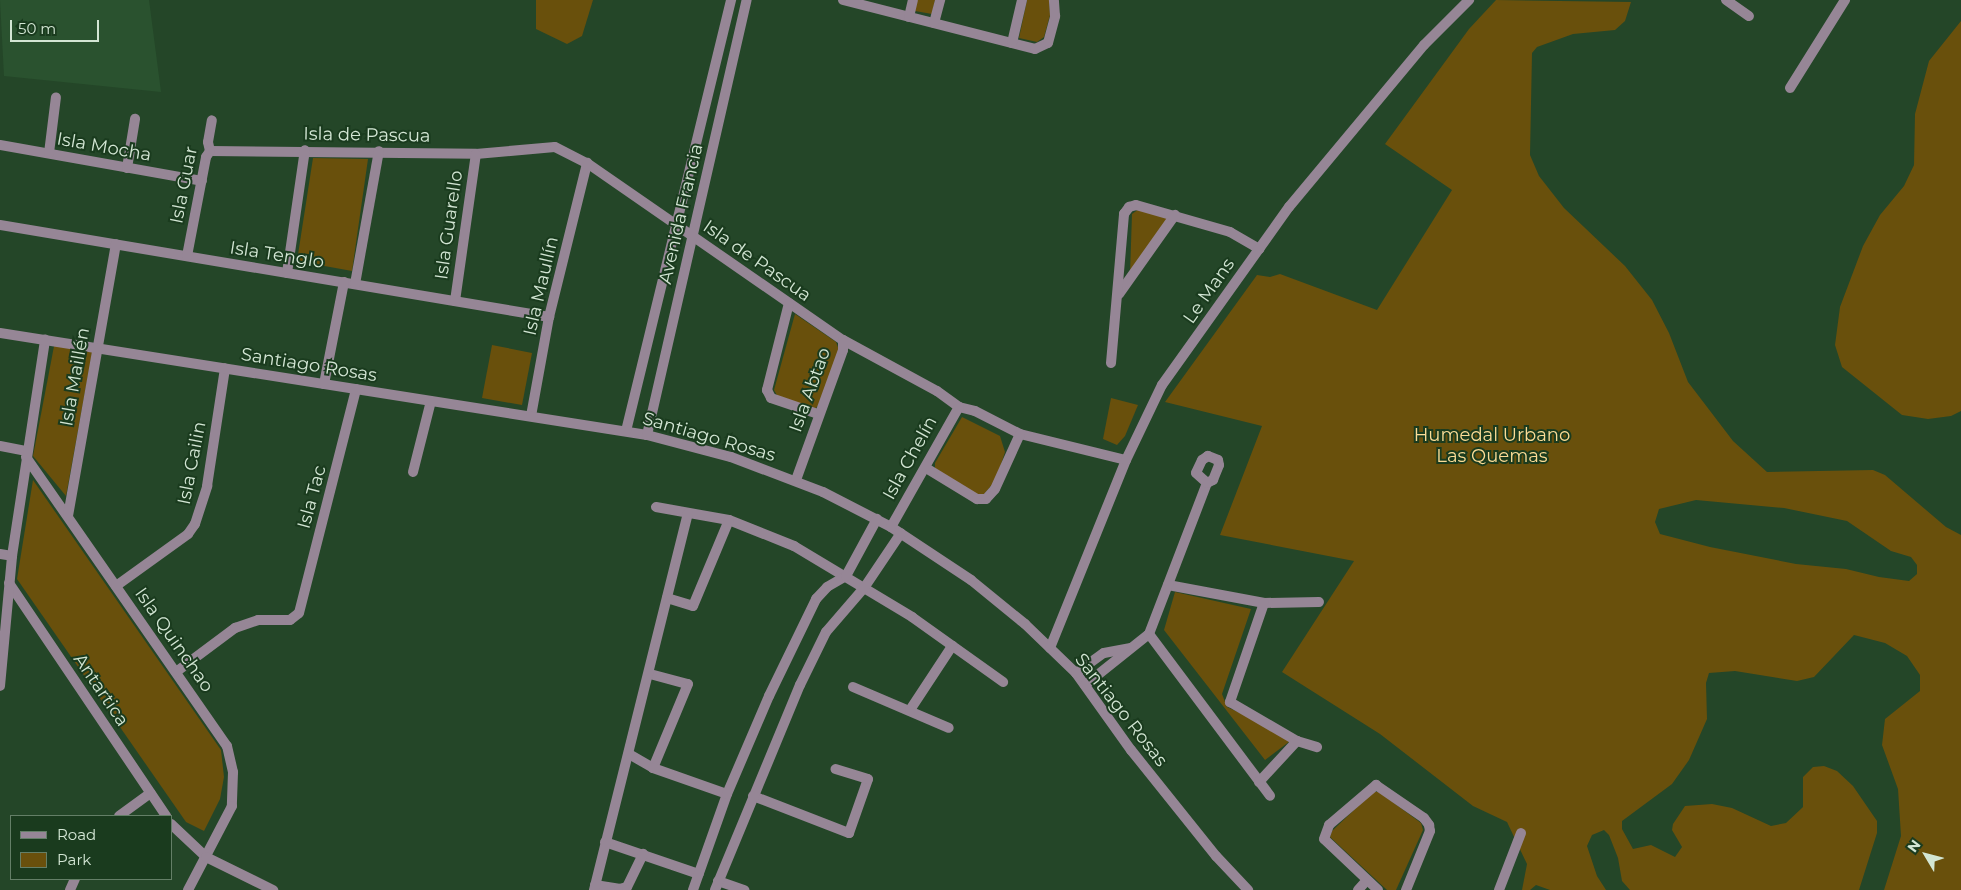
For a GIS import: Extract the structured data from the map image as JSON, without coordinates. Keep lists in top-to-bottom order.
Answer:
{
  "streets": {
    "street": [
      "Isla de Pascua",
      "Isla Mocha",
      "Isla Guar",
      "Avenida Francia",
      "Isla Guarello",
      "Isla Tenglo",
      "Isla Maullín",
      "Le Mans",
      "Santiago Rosas",
      "Isla Maillén",
      "Isla Abtao",
      "Isla Chelín",
      "Isla Cailin",
      "Isla Tac",
      "Isla Quinchao",
      "Antartica"
    ]
  },
  "crossings": [
    ["Isla de Pascua", "Isla Guar"],
    ["Isla de Pascua", "Avenida Francia"],
    ["Isla de Pascua", "Isla Guarello"],
    ["Isla de Pascua", "Isla Maullín"],
    ["Isla de Pascua", "Le Mans"],
    ["Isla de Pascua", "Isla Abtao"],
    ["Isla de Pascua", "Isla Chelín"],
    ["Isla Mocha", "Isla Guar"],
    ["Isla Guar", "Isla Tenglo"],
    ["Avenida Francia", "Santiago Rosas"],
    ["Isla Guarello", "Isla Tenglo"],
    ["Isla Tenglo", "Isla Maullín"],
    ["Isla Tenglo", "Isla Maillén"],
    ["Isla Maullín", "Santiago Rosas"],
    ["Le Mans", "Santiago Rosas"],
    ["Santiago Rosas", "Isla Maillén"],
    ["Santiago Rosas", "Isla Abtao"],
    ["Santiago Rosas", "Isla Chelín"],
    ["Santiago Rosas", "Isla Cailin"],
    ["Santiago Rosas", "Isla Tac"],
    ["Isla Maillén", "Isla Quinchao"],
    ["Isla Cailin", "Isla Quinchao"],
    ["Isla Tac", "Isla Quinchao"]
  ],
  "parks": ["Humedal Urbano Las Quemas"],
  "legend": ["Road", "Park"],
  "scale_bar": "50 m",
  "north": "top left"
}
